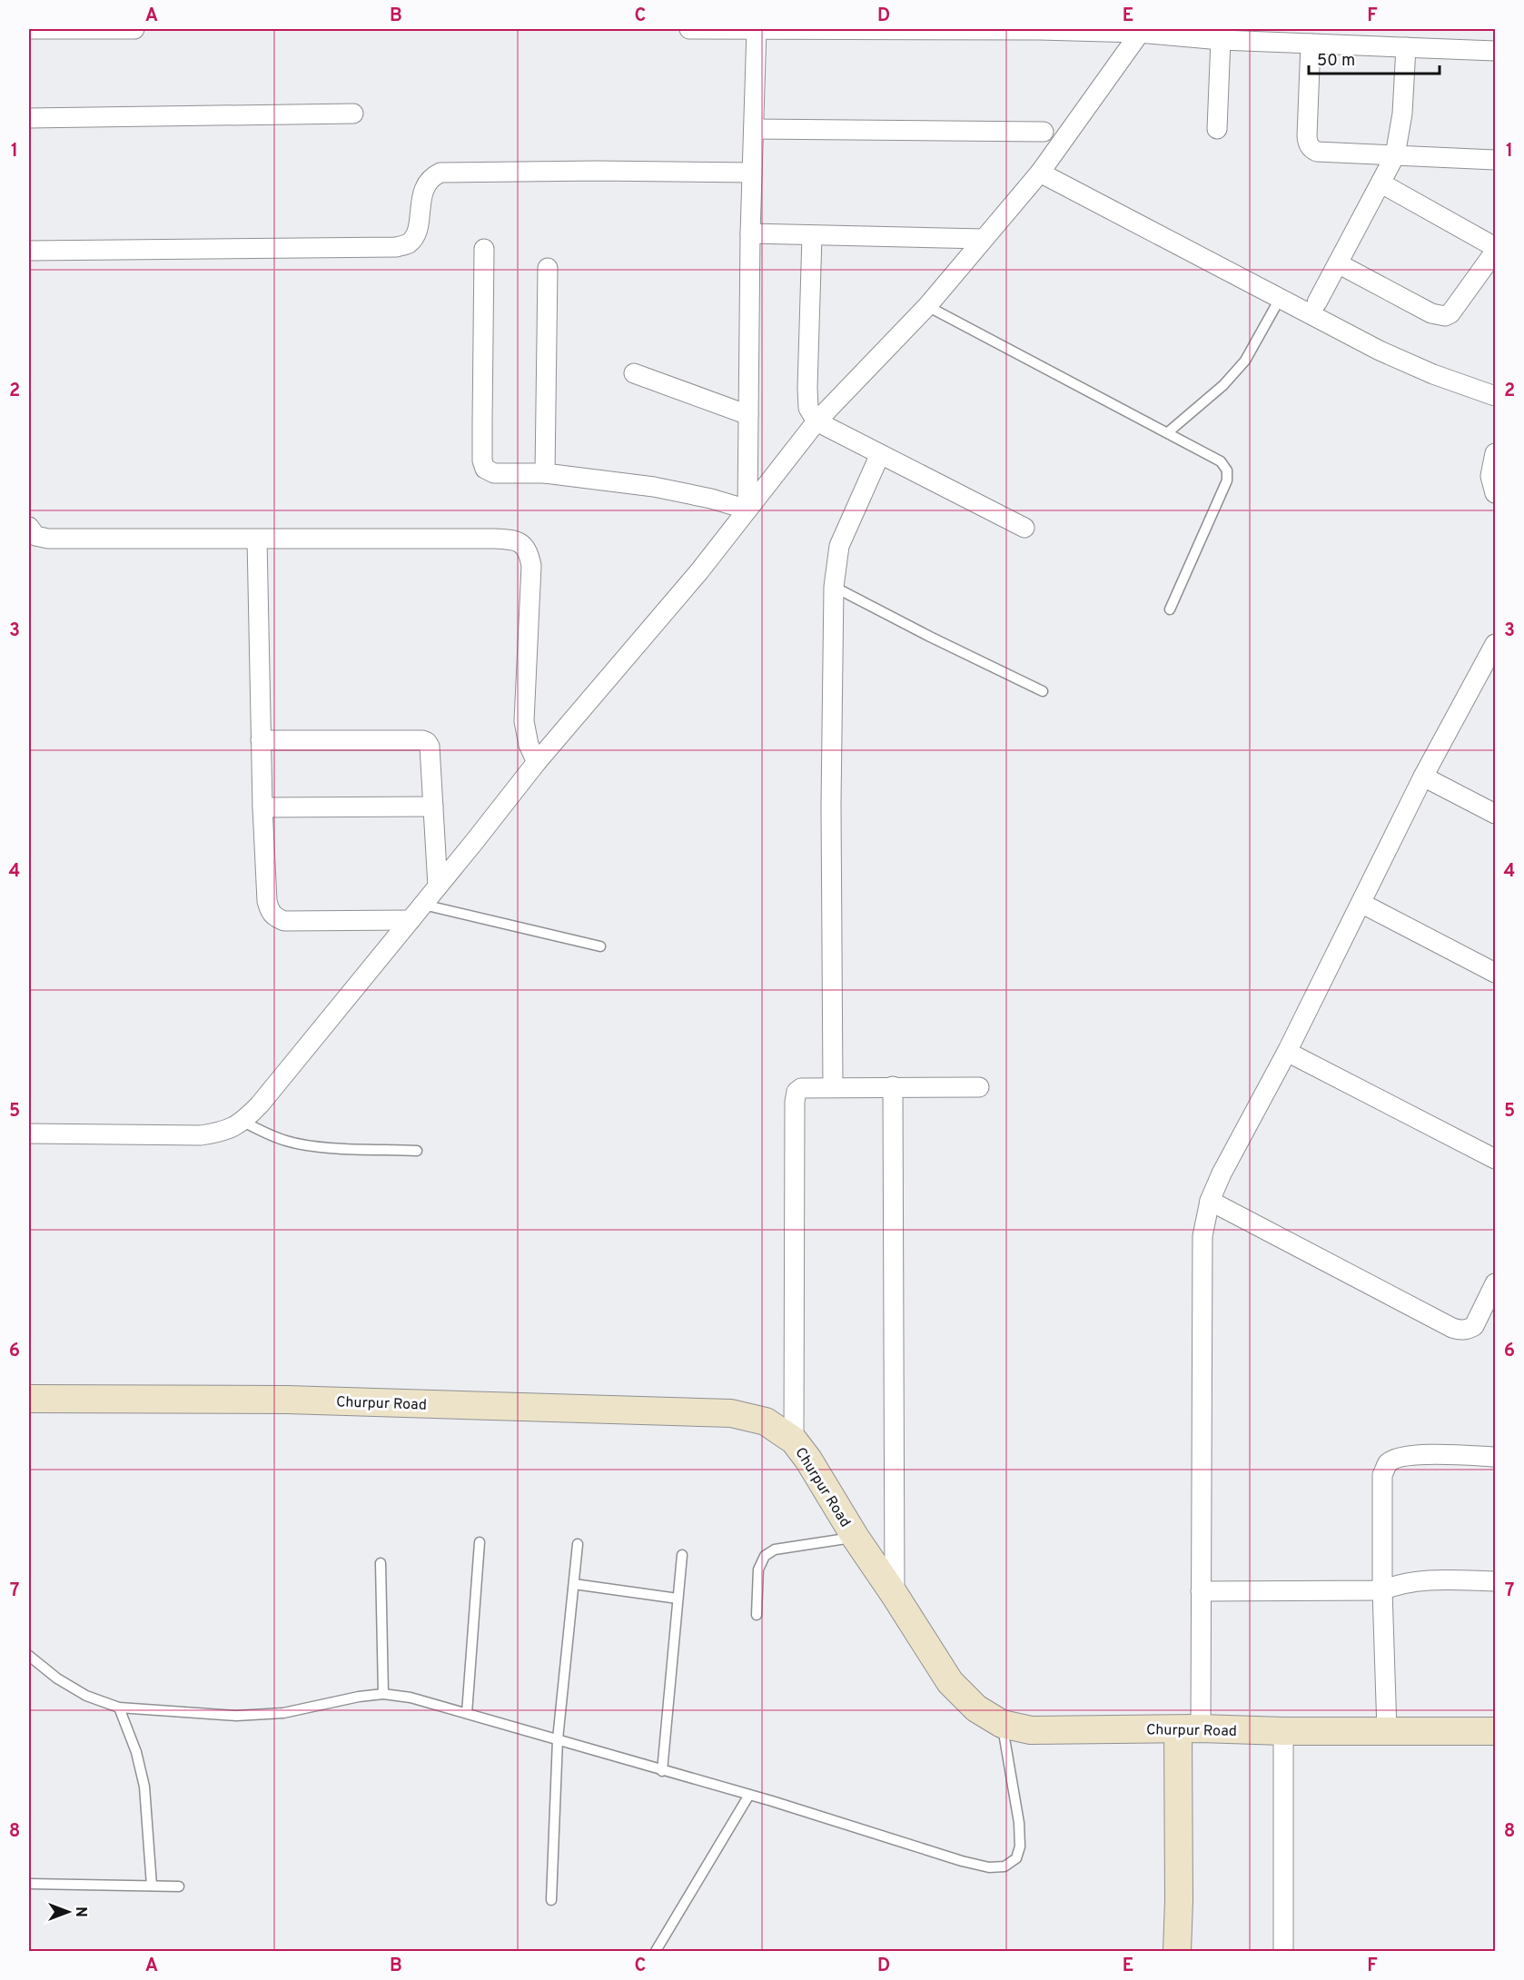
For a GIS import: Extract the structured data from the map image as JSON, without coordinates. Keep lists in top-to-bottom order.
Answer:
{
  "streets": {
    "street": ["Churpur Road"]
  },
  "scale_bar": "50 m",
  "north": "right",
  "grid": {
    "columns": [
      "A",
      "B",
      "C",
      "D",
      "E",
      "F"
    ],
    "rows": [
      "1",
      "2",
      "3",
      "4",
      "5",
      "6",
      "7",
      "8"
    ]
  }
}
